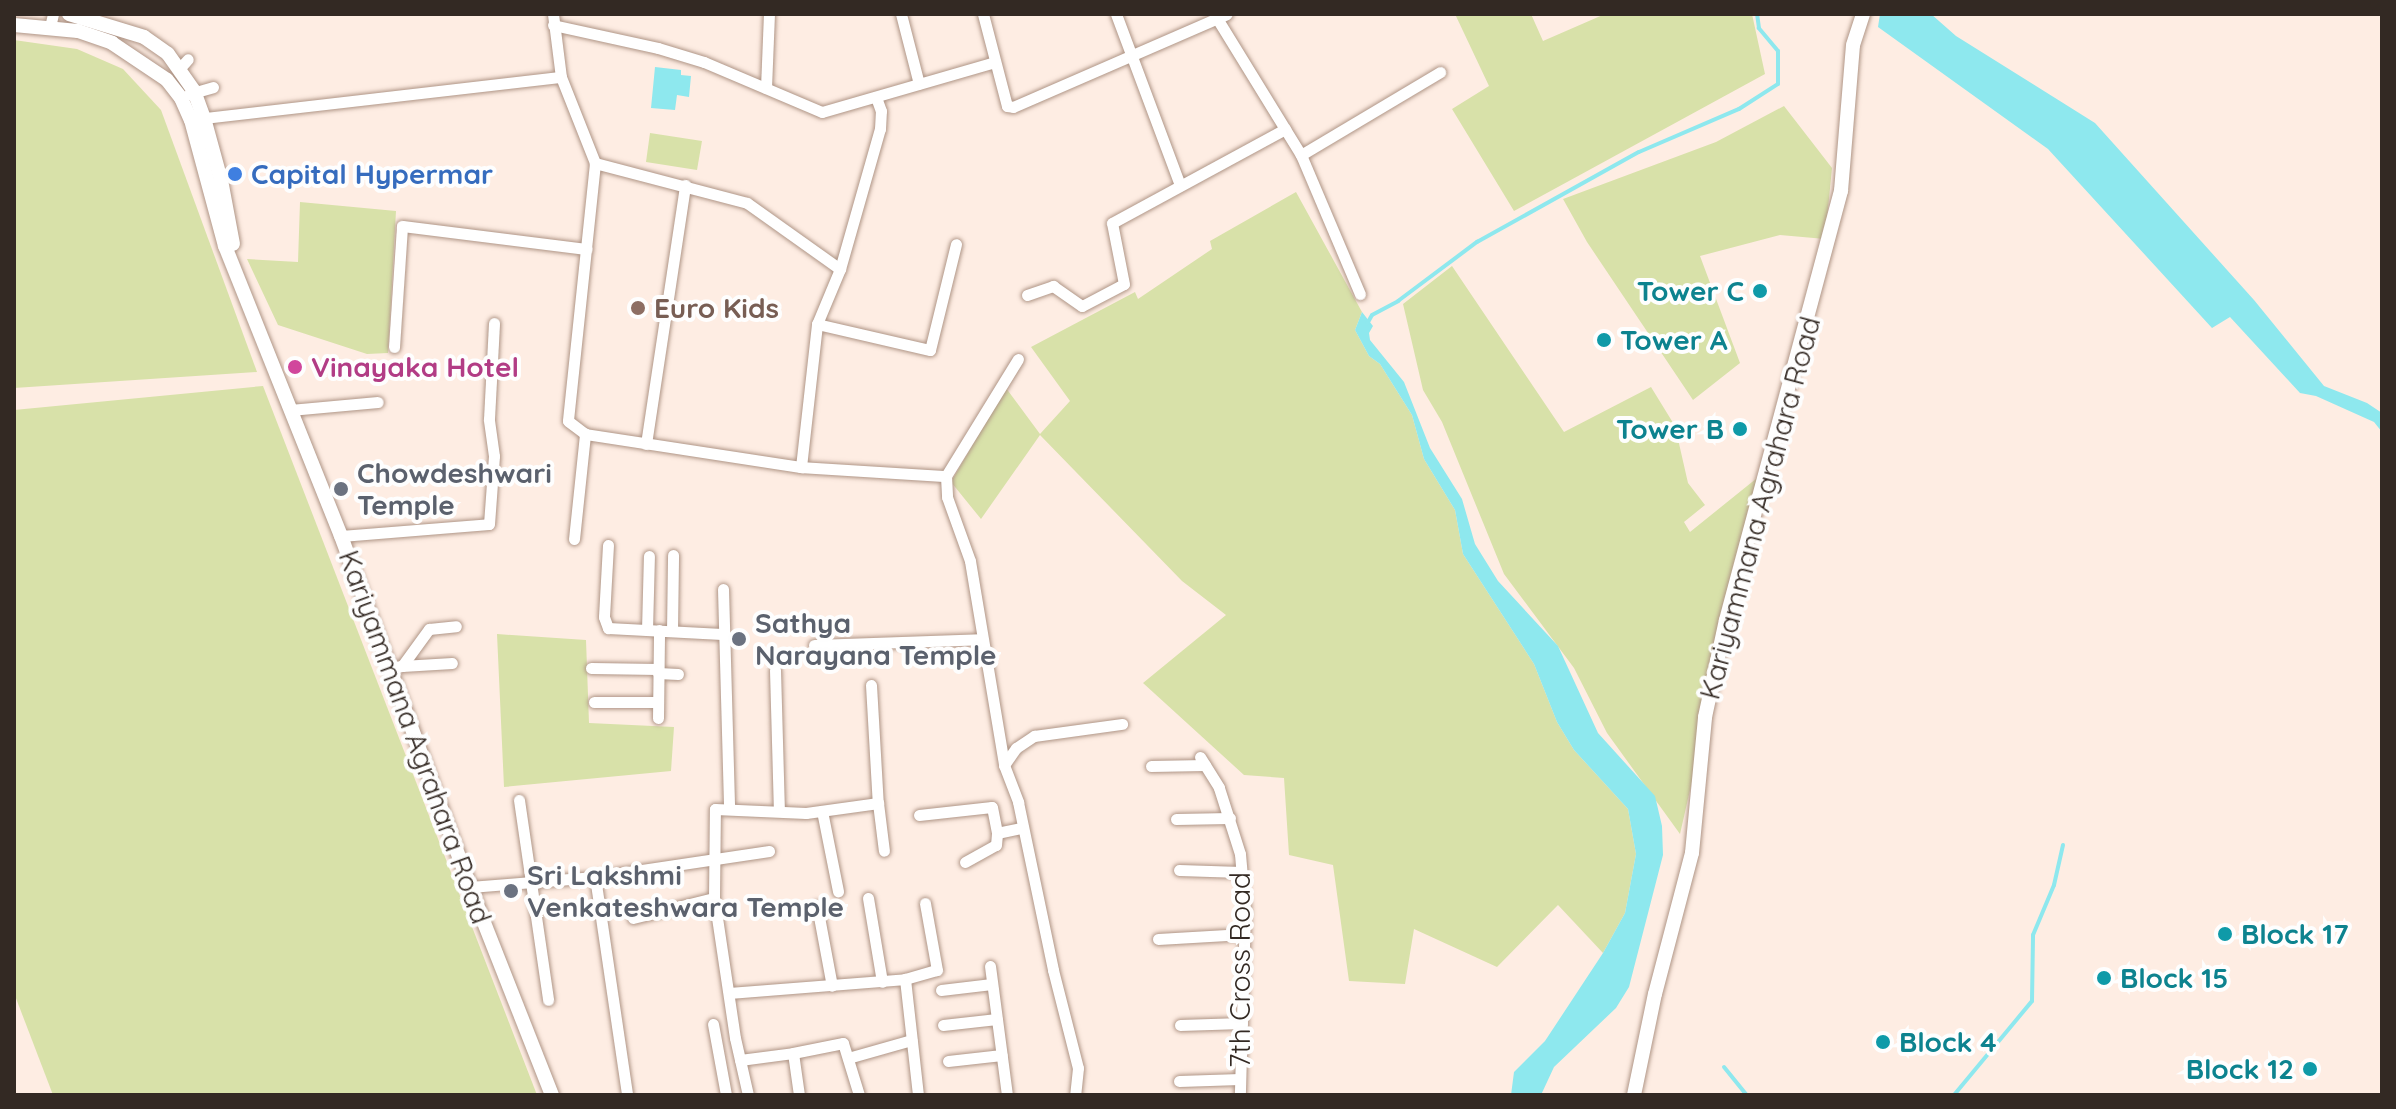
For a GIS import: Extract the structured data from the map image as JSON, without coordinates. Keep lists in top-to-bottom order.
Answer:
{
  "streets": {
    "street": ["Kariyammana Agrahara Road", "7th Cross Road"]
  },
  "places": [
    "Capital Hypermar",
    "Tower C",
    "Euro Kids",
    "Tower A",
    "Vinayaka Hotel",
    "Tower B",
    "Chowdeshwari Temple",
    "Sathya Narayana Temple",
    "Sri Lakshmi Venkateshwara Temple",
    "Block 17",
    "Block 15",
    "Block 4",
    "Block 12"
  ]
}
